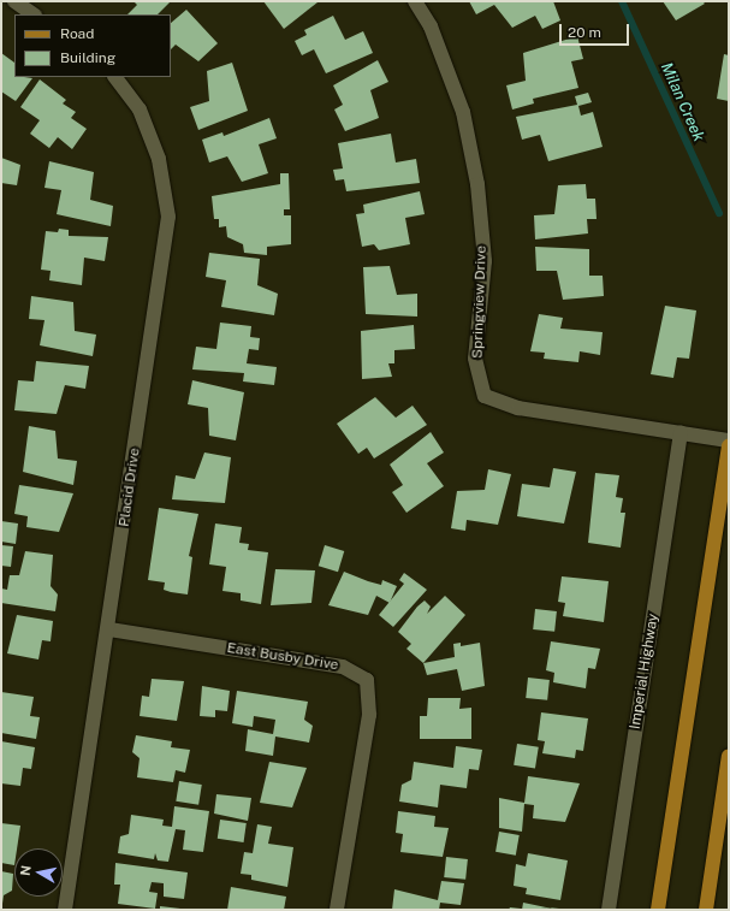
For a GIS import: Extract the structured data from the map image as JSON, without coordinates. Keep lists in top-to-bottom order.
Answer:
{
  "streets": {
    "street": [
      "Springview Drive",
      "Placid Drive",
      "East Busby Drive",
      "Imperial Highway"
    ]
  },
  "crossings": [
    ["Springview Drive", "Imperial Highway"],
    ["Placid Drive", "East Busby Drive"]
  ],
  "water": ["Milan Creek"],
  "legend": ["Road", "Building"],
  "scale_bar": "20 m",
  "north": "left"
}
